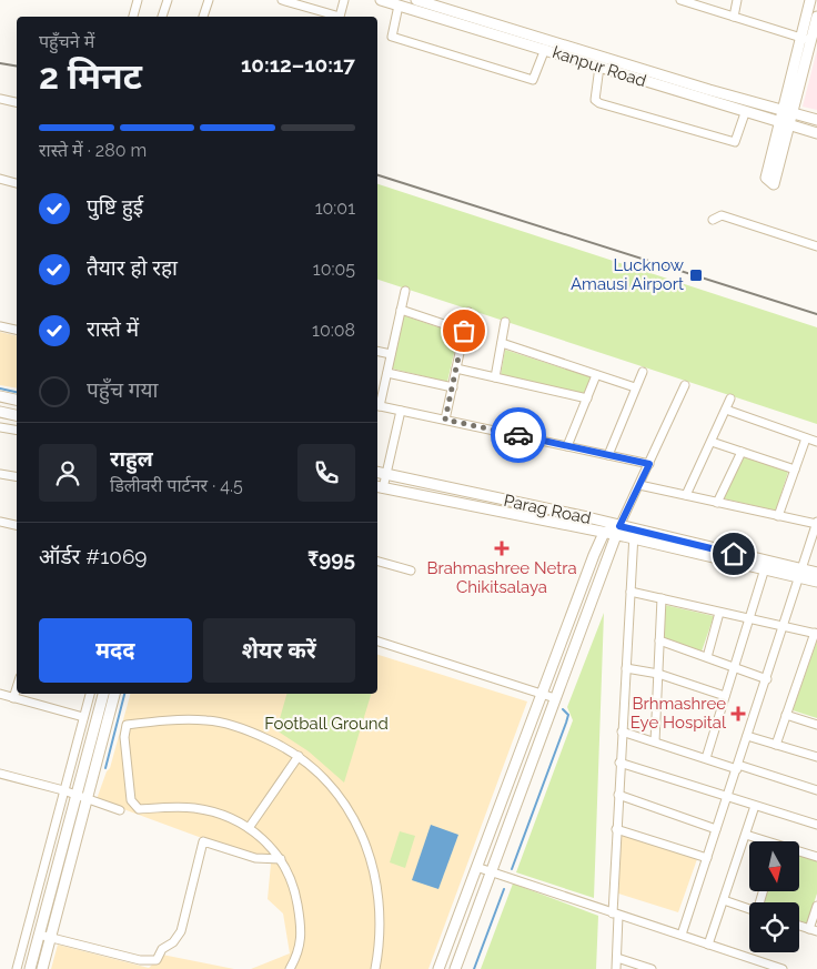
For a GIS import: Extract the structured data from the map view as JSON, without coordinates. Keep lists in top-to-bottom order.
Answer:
{
  "streets": {
    "street": ["kanpur Road", "Parag Road"]
  },
  "parks": ["Football Ground"],
  "places": {
    "transit": ["Lucknow Amausi Airport"],
    "health": ["Brahmashree Netra Chikitsalaya", "Brhmashree Eye Hospital"]
  },
  "north": "bottom",
  "page": {
    "heading": ["2 मिनट", "पहुँचने में", "10:12–10:17"],
    "panel": [
      "राहुल",
      "डिलीवरी पार्टनर · 4.5",
      "ऑर्डर #1069",
      "₹995"
    ],
    "bar": "रास्ते में · 280 m",
    "list": [
      ["पुष्टि हुई", "10:01"],
      ["तैयार हो रहा", "10:05"],
      ["रास्ते में", "10:08"],
      "पहुँच गया"
    ],
    "buttons": ["मदद", "शेयर करें"]
  }
}
